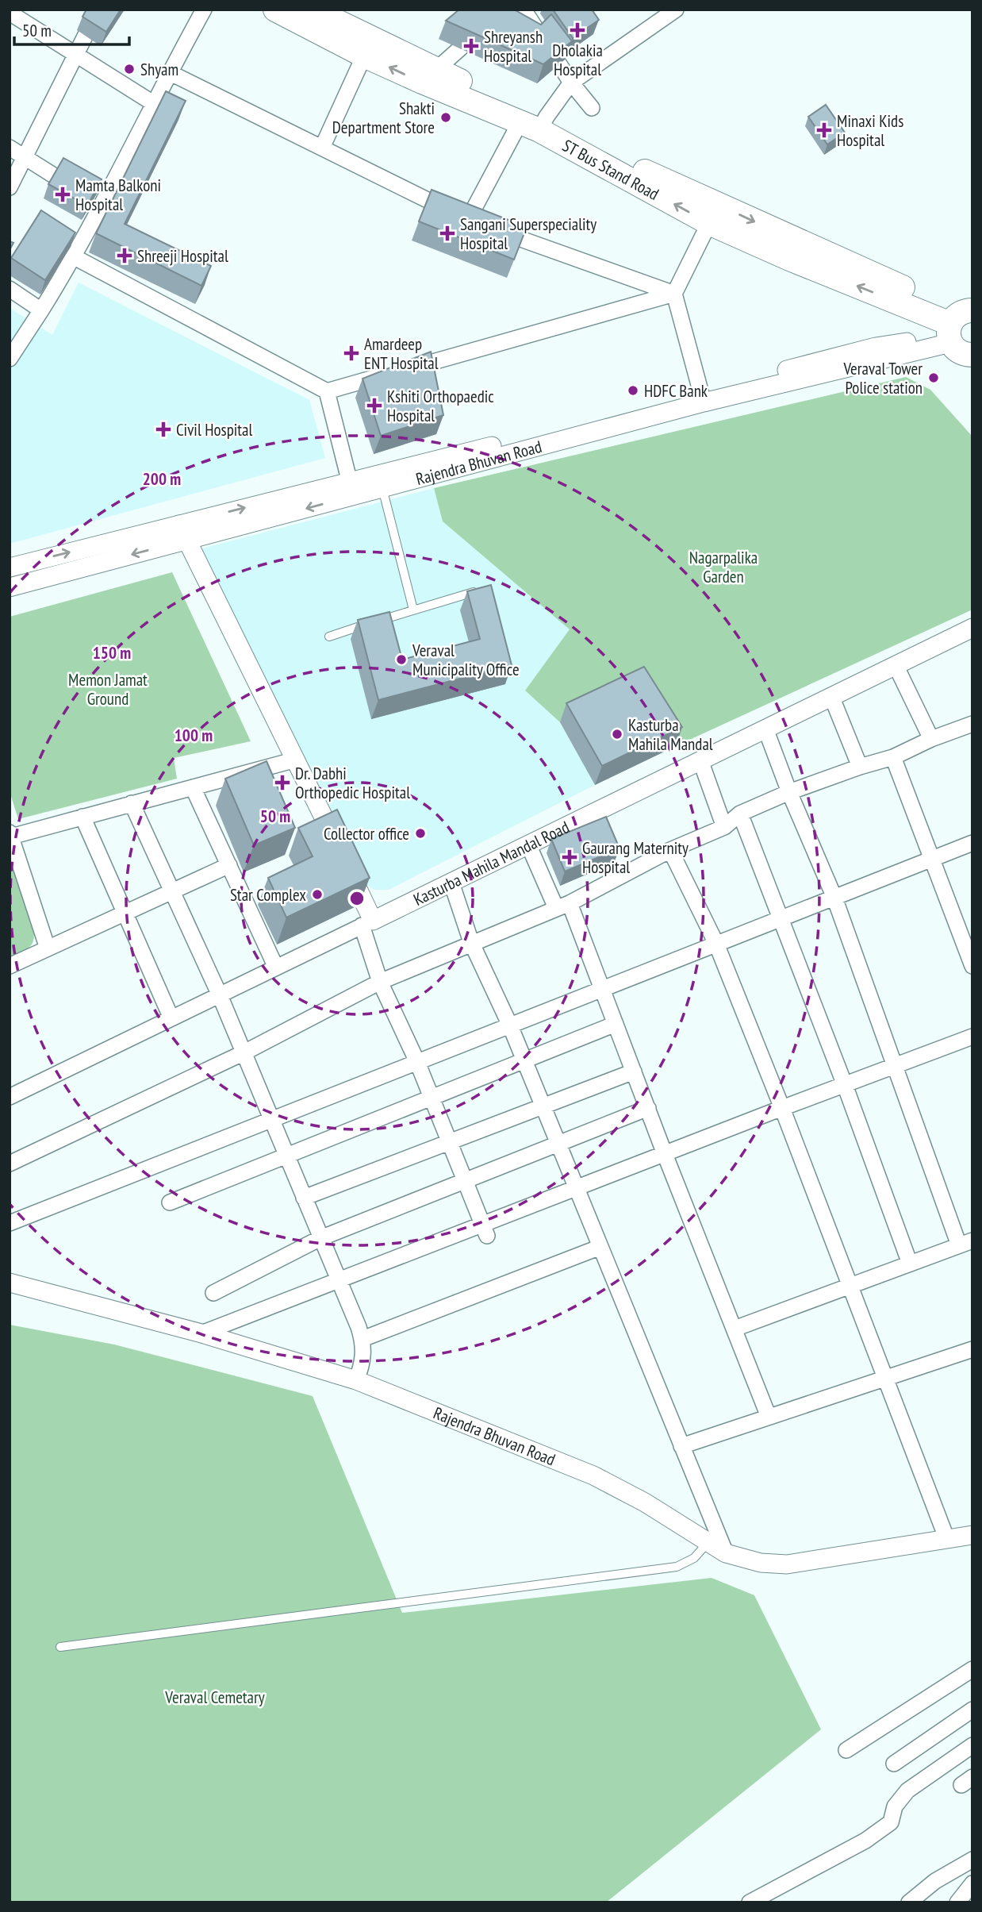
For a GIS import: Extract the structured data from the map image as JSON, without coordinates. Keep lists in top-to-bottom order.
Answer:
{
  "streets": {
    "main road": ["ST Bus Stand Road"],
    "street": ["Rajendra Bhuvan Road", "Kasturba Mahila Mandal Road"]
  },
  "crossings": [
    ["ST Bus Stand Road", "Rajendra Bhuvan Road"]
  ],
  "parks": ["Nagarpalika Garden", "Memon Jamat Ground", "Veraval Cemetary"],
  "places": {
    "health": [
      "Dholakia Hospital",
      "Shreyansh Hospital",
      "Minaxi Kids Hospital",
      "Mamta Balkoni Hospital",
      "Sangani Superspeciality Hospital",
      "Shreeji Hospital",
      "Amardeep ENT Hospital",
      "Kshiti Orthopaedic Hospital",
      "Civil Hospital",
      "Dr. Dabhi Orthopedic Hospital",
      "Gaurang Maternity Hospital"
    ],
    "other": [
      "Shyam",
      "Shakti Department Store",
      "Veraval Tower Police station",
      "HDFC Bank",
      "Veraval Municipality Office",
      "Kasturba Mahila Mandal",
      "Collector office",
      "Star Complex"
    ]
  },
  "scale_bar": "50 m",
  "rings": [
    "200 m",
    "150 m",
    "100 m",
    "50 m"
  ]
}
